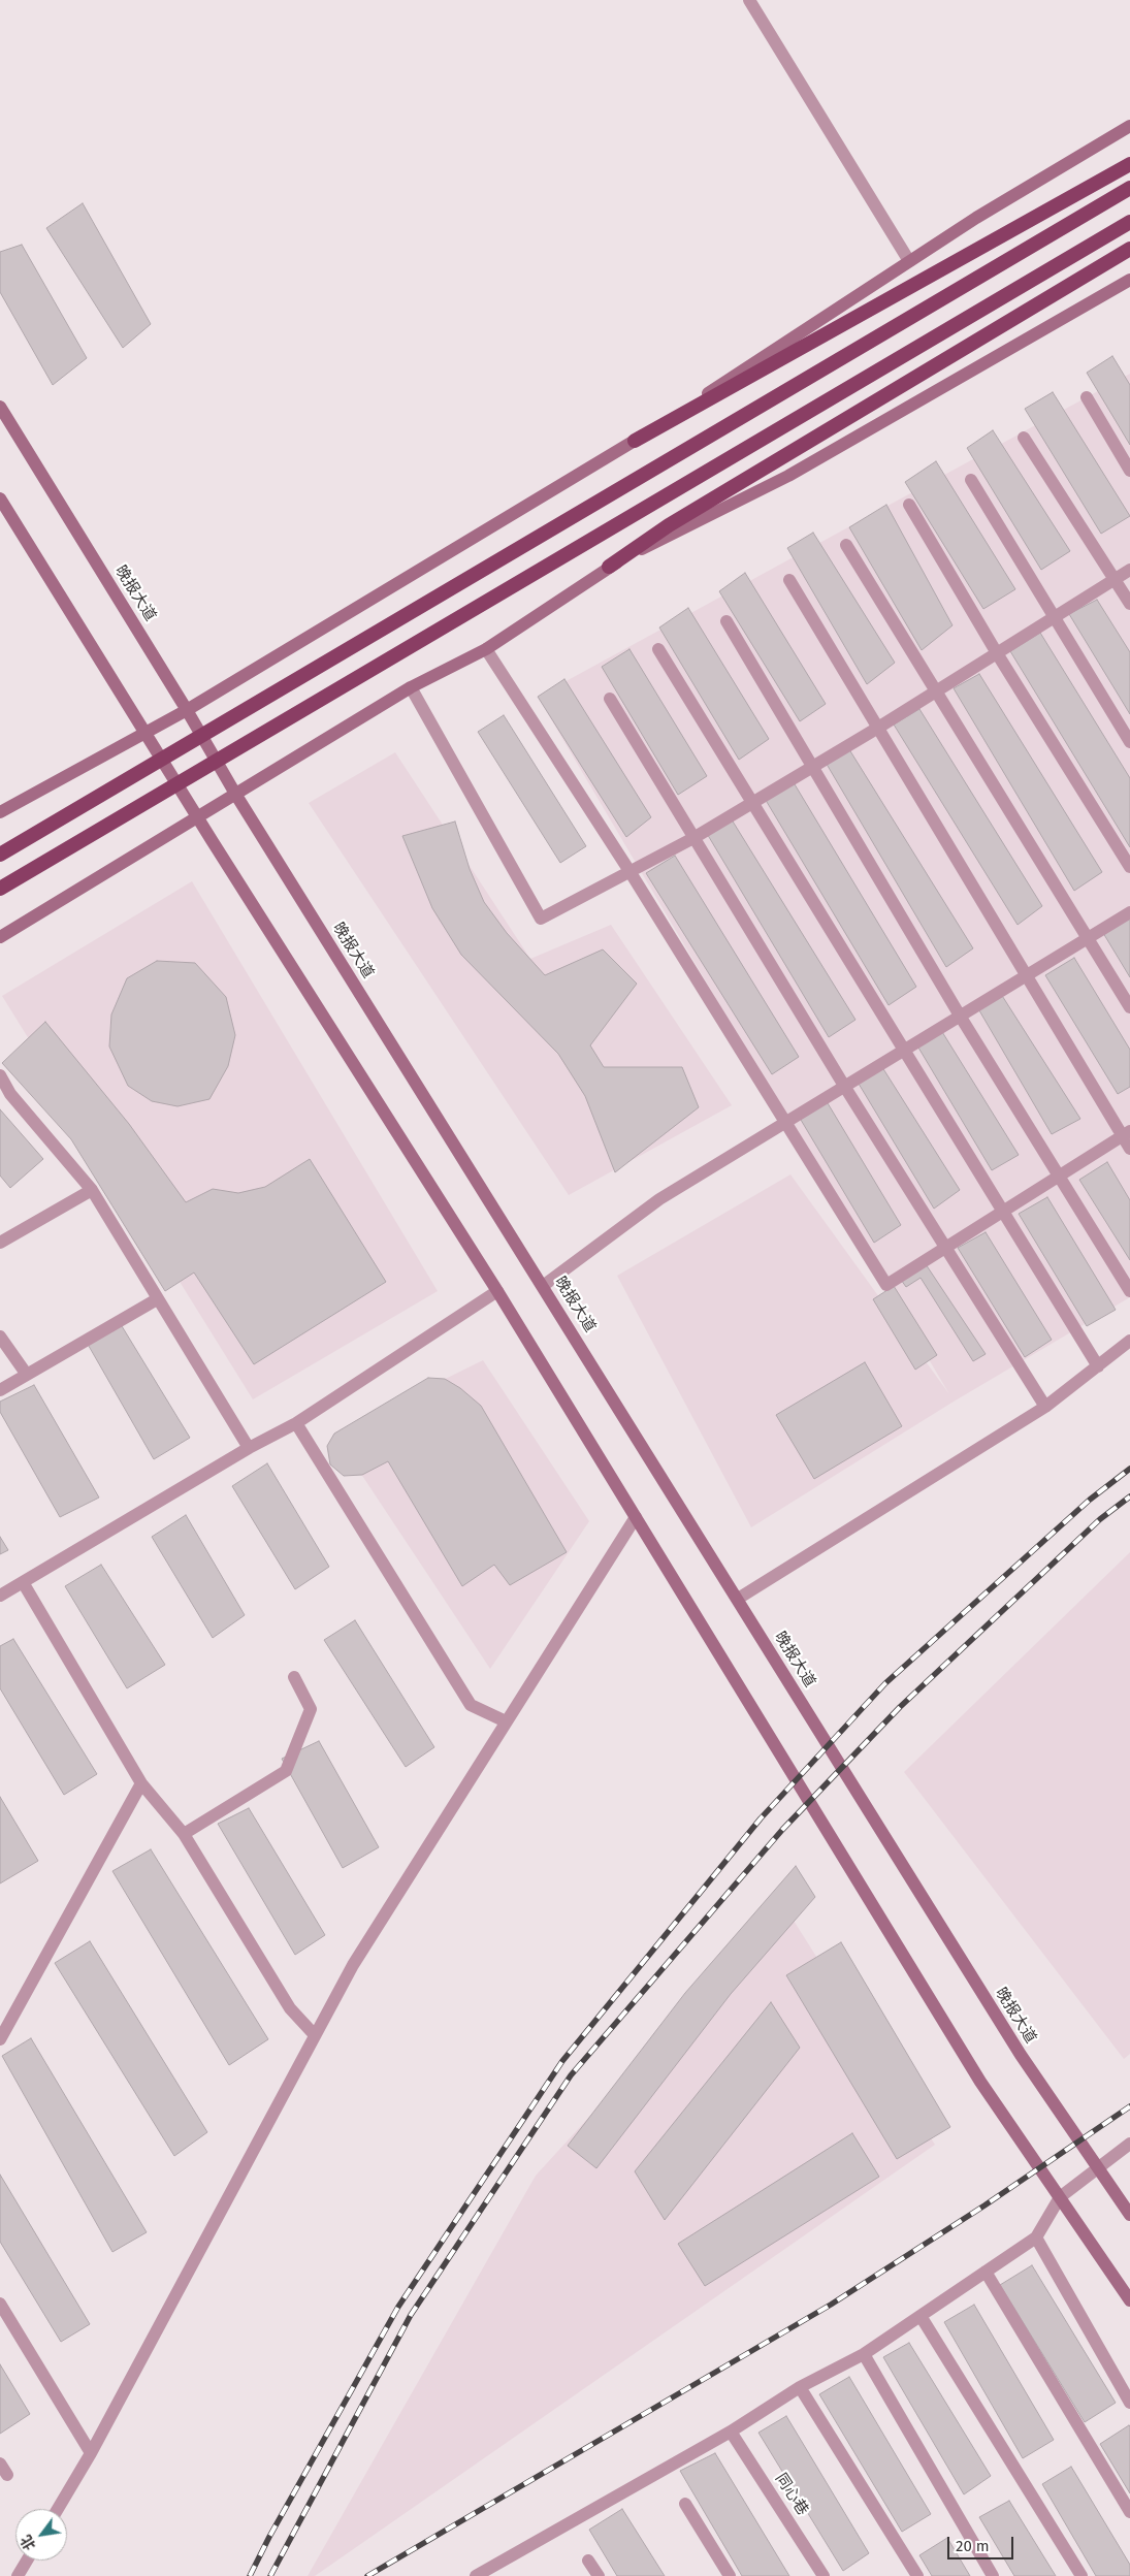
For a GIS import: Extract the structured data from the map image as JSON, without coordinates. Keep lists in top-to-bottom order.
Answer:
{
  "streets": {
    "main road": ["晚报大道"],
    "street": ["同心巷"]
  },
  "scale_bar": "20 m",
  "north": "bottom left"
}
